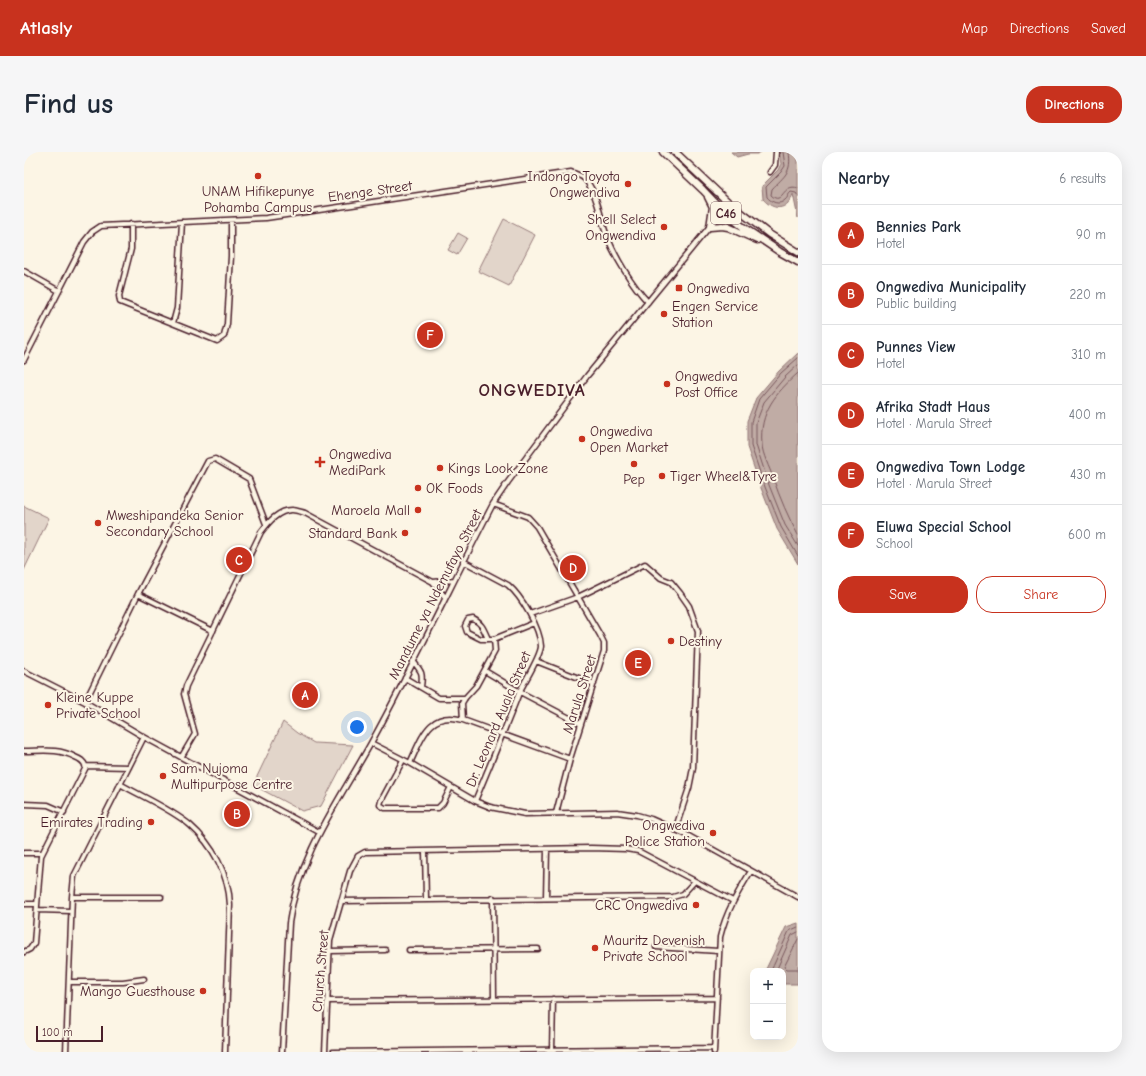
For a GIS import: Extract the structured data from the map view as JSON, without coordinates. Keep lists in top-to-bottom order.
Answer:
{
  "streets": {
    "main road": ["C46"],
    "street": [
      "Ehenge Street",
      "Mandume ya Ndemufayo Street",
      "Marula Street",
      "Dr. Leonard Auala Street",
      "Church Street"
    ]
  },
  "crossings": [
    ["Ehenge Street", "Mandume ya Ndemufayo Street"],
    ["C46", "Mandume ya Ndemufayo Street"],
    ["Mandume ya Ndemufayo Street", "Marula Street"],
    ["Mandume ya Ndemufayo Street", "Dr. Leonard Auala Street"]
  ],
  "districts": ["ONGWEDIVA"],
  "places": {
    "other": [
      "UNAM Hifikepunye Pohamba Campus",
      "Indongo Toyota Ongwendiva",
      "Shell Select Ongwendiva",
      "Engen Service Station",
      "Ongwediva Post Office",
      "Ongwediva Open Market",
      "Pep",
      "Kings Look Zone",
      "Tiger Wheel&Tyre",
      "OK Foods",
      "Maroela Mall",
      "Mweshipandeka Senior Secondary School",
      "Standard Bank",
      "Destiny",
      "Kleine Kuppe Private School",
      "Sam Nujoma Multipurpose Centre",
      "Emirates Trading",
      "Ongwediva Police Station",
      "CRC Ongwediva",
      "Mauritz Devenish Private School",
      "Mango Guesthouse"
    ],
    "transit": ["Ongwediva"],
    "health": ["Ongwediva MediPark"]
  },
  "scale_bar": "100 m",
  "page": {
    "header": "Atlasly",
    "nav": ["Map", "Directions", "Saved"],
    "buttons": [
      "Directions",
      ["Save", "Share"]
    ],
    "title": "Find us",
    "heading": ["Nearby", "6 results"],
    "list": [
      {
        "mark": "A",
        "name": "Bennies Park",
        "note": "Hotel",
        "value": "90 m"
      },
      {
        "mark": "B",
        "name": "Ongwediva Municipality",
        "note": "Public building",
        "value": "220 m"
      },
      {
        "mark": "C",
        "name": "Punnes View",
        "note": "Hotel",
        "value": "310 m"
      },
      {
        "mark": "D",
        "name": "Afrika Stadt Haus",
        "note": "Hotel · Marula Street",
        "value": "400 m"
      },
      {
        "mark": "E",
        "name": "Ongwediva Town Lodge",
        "note": "Hotel · Marula Street",
        "value": "430 m"
      },
      {
        "mark": "F",
        "name": "Eluwa Special School",
        "note": "School",
        "value": "600 m"
      }
    ],
    "pins": [
      "F",
      "C",
      "D",
      "E",
      "A",
      "B"
    ],
    "map_buttons": ["+", "−"],
    "scale": "100 m"
  }
}
